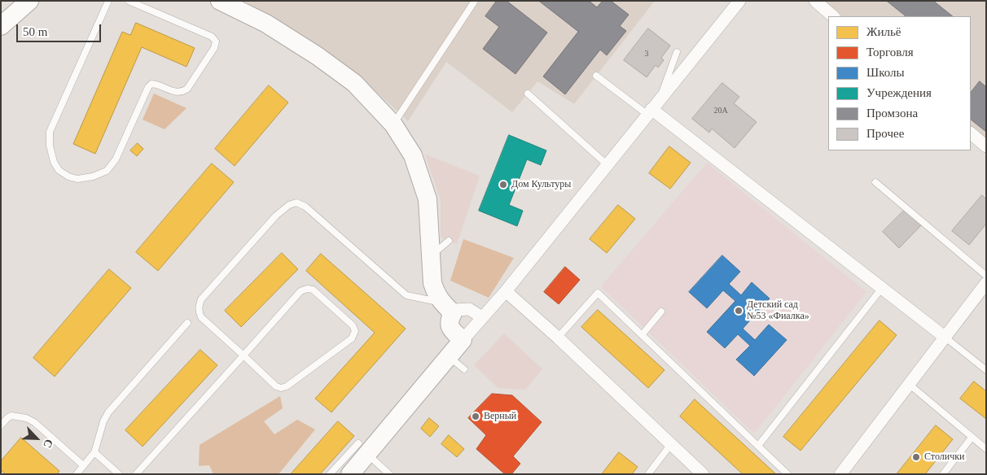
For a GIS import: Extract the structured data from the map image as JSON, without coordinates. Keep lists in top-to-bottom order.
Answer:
{
  "places": [
    "Дом Культуры",
    "Детский сад №53 «Фиалка»",
    "Верный",
    "Столички"
  ],
  "house_numbers": ["3", "20А"],
  "legend": [
    "Жильё",
    "Торговля",
    "Школы",
    "Учреждения",
    "Промзона",
    "Прочее"
  ],
  "scale_bar": "50 m",
  "north": "bottom right"
}
